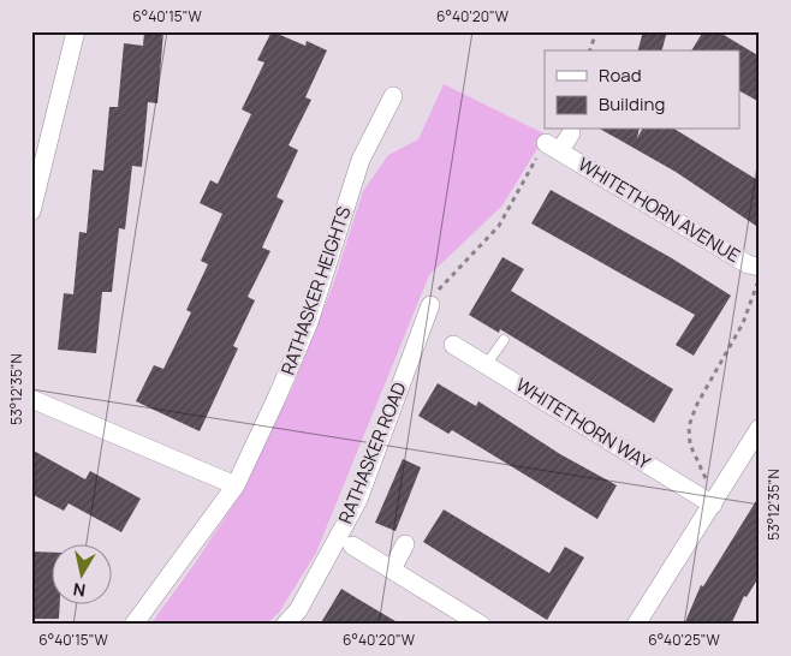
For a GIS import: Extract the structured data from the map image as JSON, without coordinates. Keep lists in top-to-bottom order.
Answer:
{
  "streets": {
    "street": [
      "WHITETHORN AVENUE",
      "RATHASKER HEIGHTS",
      "WHITETHORN WAY",
      "RATHASKER ROAD"
    ]
  },
  "legend": ["Road", "Building"],
  "north": "bottom",
  "coordinates": [
    "6°40'15\"W",
    "6°40'20\"W",
    "53°12'35\"N",
    "6°40'25\"W"
  ]
}
